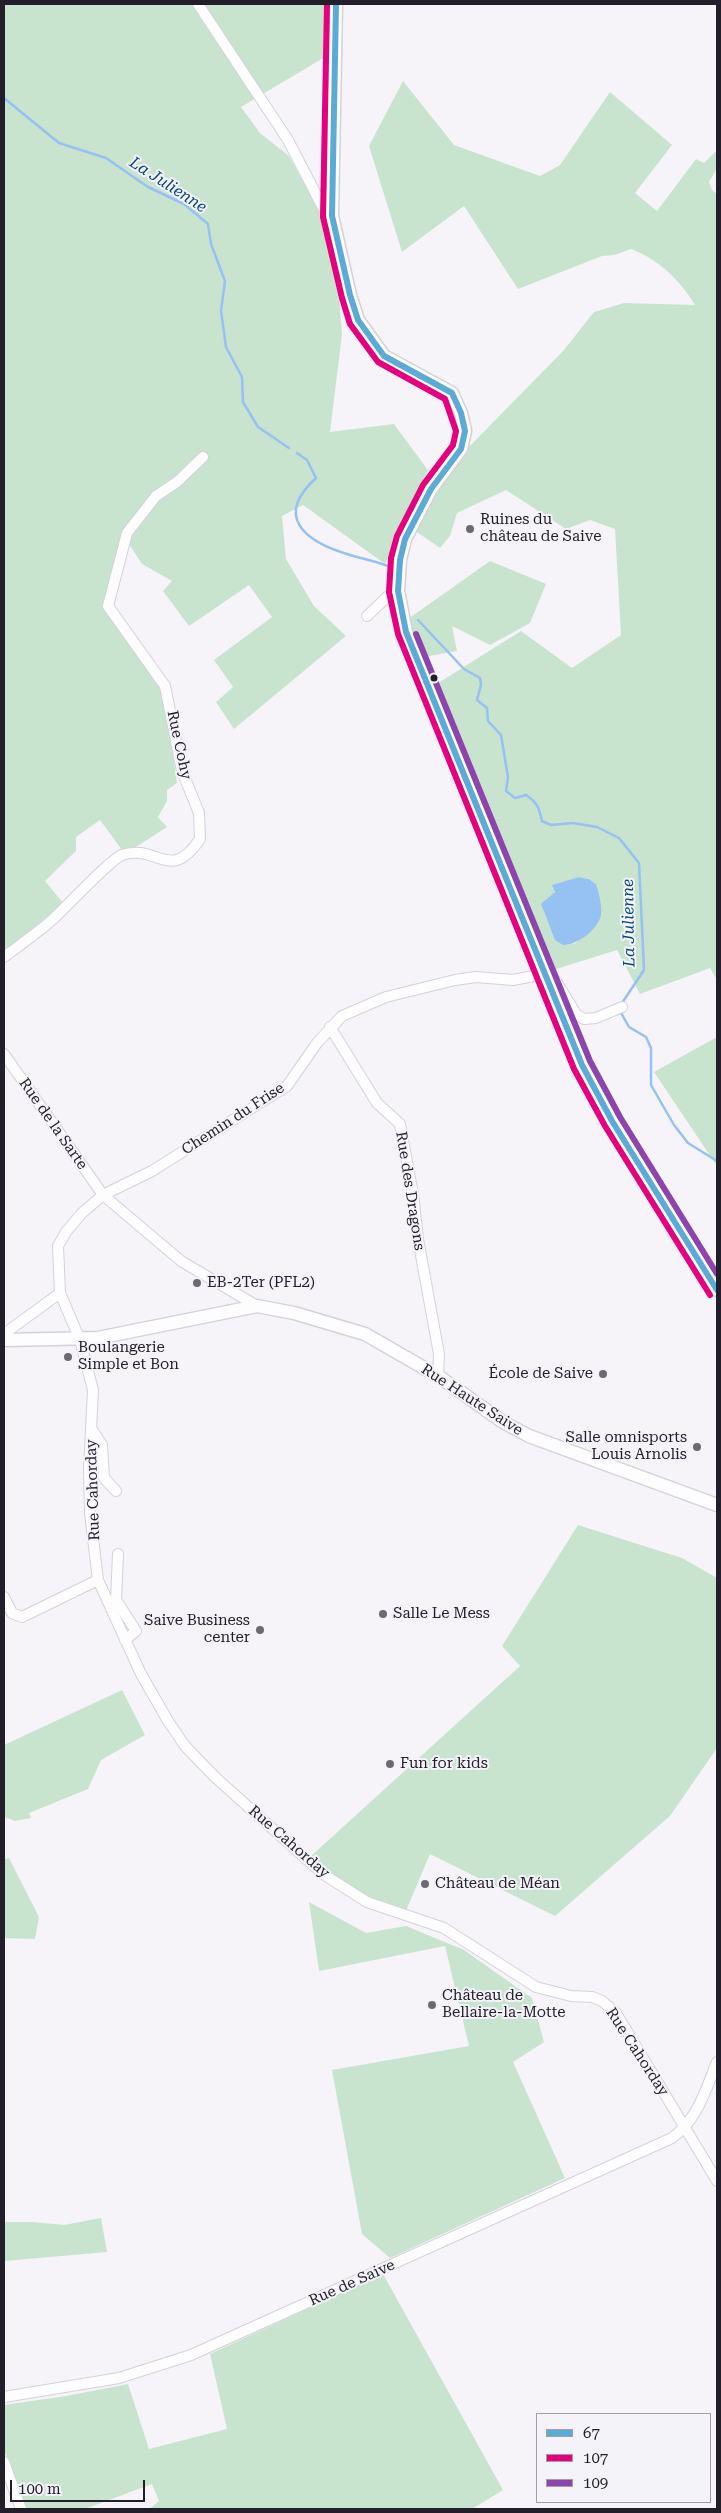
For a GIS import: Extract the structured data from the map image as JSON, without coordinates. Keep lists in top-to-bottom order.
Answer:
{
  "streets": {
    "street": [
      "Rue Cohy",
      "Chemin du Frise",
      "Rue de la Sarte",
      "Rue des Dragons",
      "Rue Haute Saive",
      "Rue Cahorday",
      "Rue de Saive"
    ]
  },
  "crossings": [
    ["Chemin du Frise", "Rue de la Sarte"],
    ["Chemin du Frise", "Rue des Dragons"],
    ["Chemin du Frise", "Rue Haute Saive"],
    ["Rue de la Sarte", "Rue Haute Saive"],
    ["Rue des Dragons", "Rue Haute Saive"],
    ["Rue Haute Saive", "Rue Cahorday"],
    ["Rue Cahorday", "Rue de Saive"]
  ],
  "water": ["La Julienne"],
  "places": [
    "Ruines du château de Saive",
    "EB-2Ter (PFL2)",
    "Boulangerie Simple et Bon",
    "École de Saive",
    "Salle omnisports Louis Arnolis",
    "Salle Le Mess",
    "Saive Business center",
    "Fun for kids",
    "Château de Méan",
    "Château de Bellaire-la-Motte"
  ],
  "lines": ["transit line 67", "transit line 107", "transit line 109"],
  "legend": ["67", "107", "109"],
  "scale_bar": "100 m"
}
